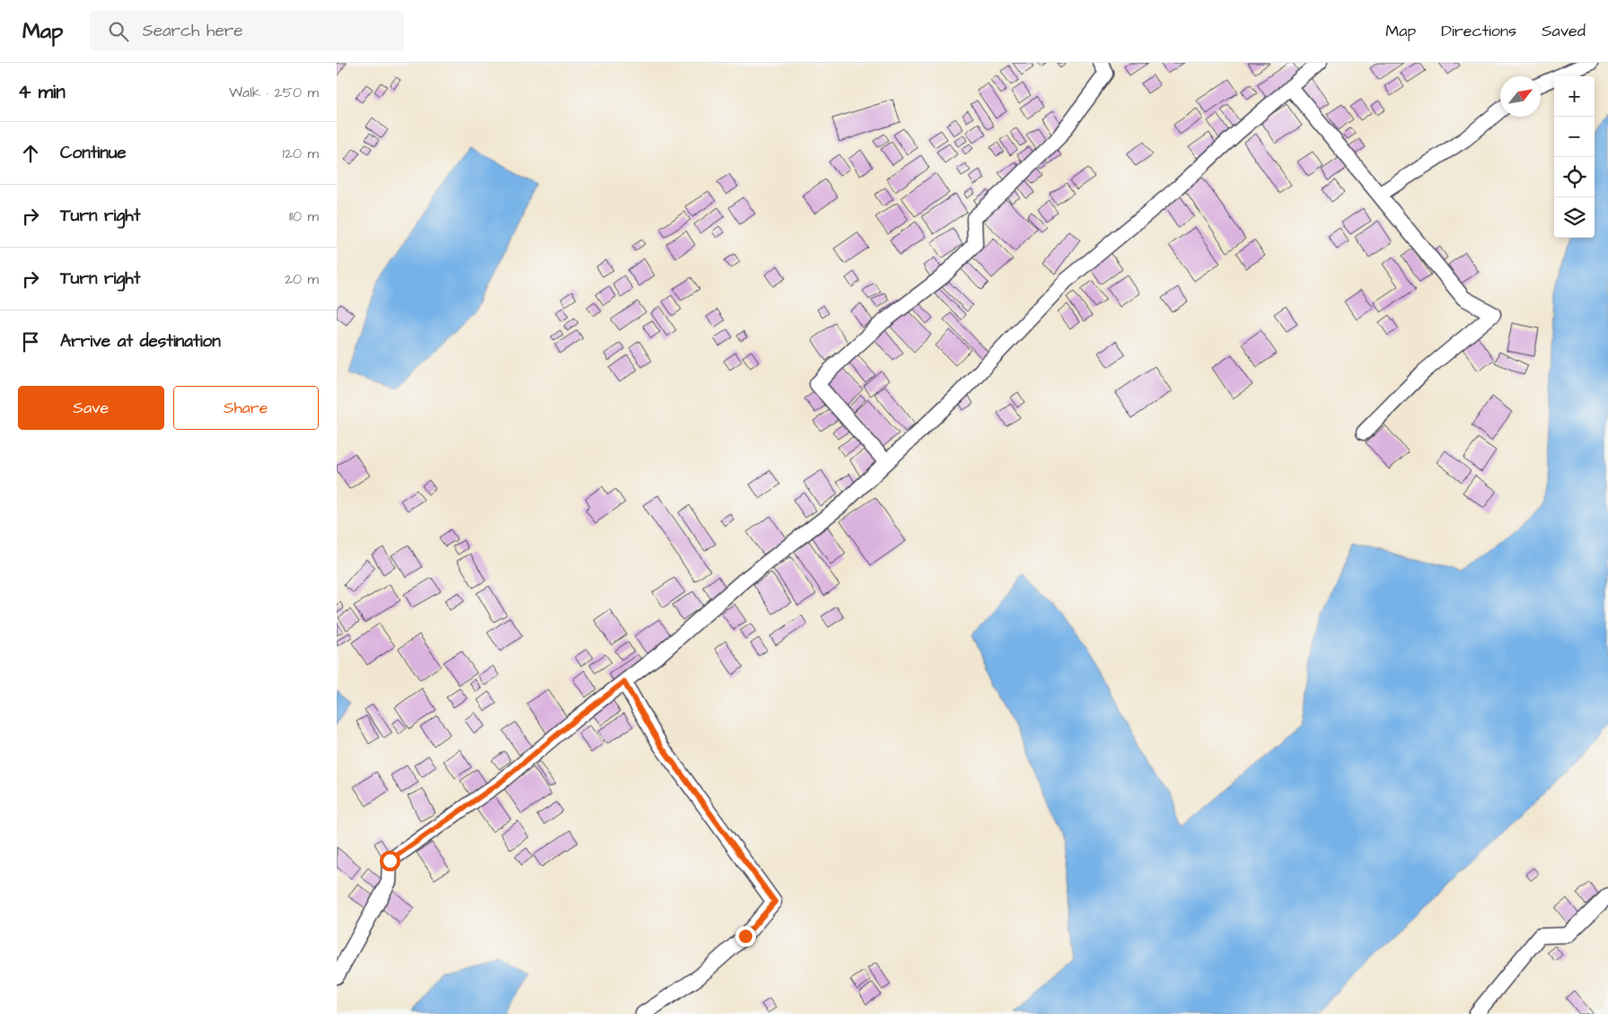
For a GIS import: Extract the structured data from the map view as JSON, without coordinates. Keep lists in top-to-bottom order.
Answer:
{
  "north": "top right",
  "page": {
    "header": "Map",
    "search": "Search here",
    "nav": ["Map", "Directions", "Saved"],
    "heading": ["4 min", "Walk · 250 m"],
    "map_buttons": ["+", "−"],
    "list": [
      ["Continue", "120 m"],
      ["Turn right", "110 m"],
      ["Turn right", "20 m"],
      "Arrive at destination"
    ],
    "buttons": ["Save", "Share"]
  }
}
